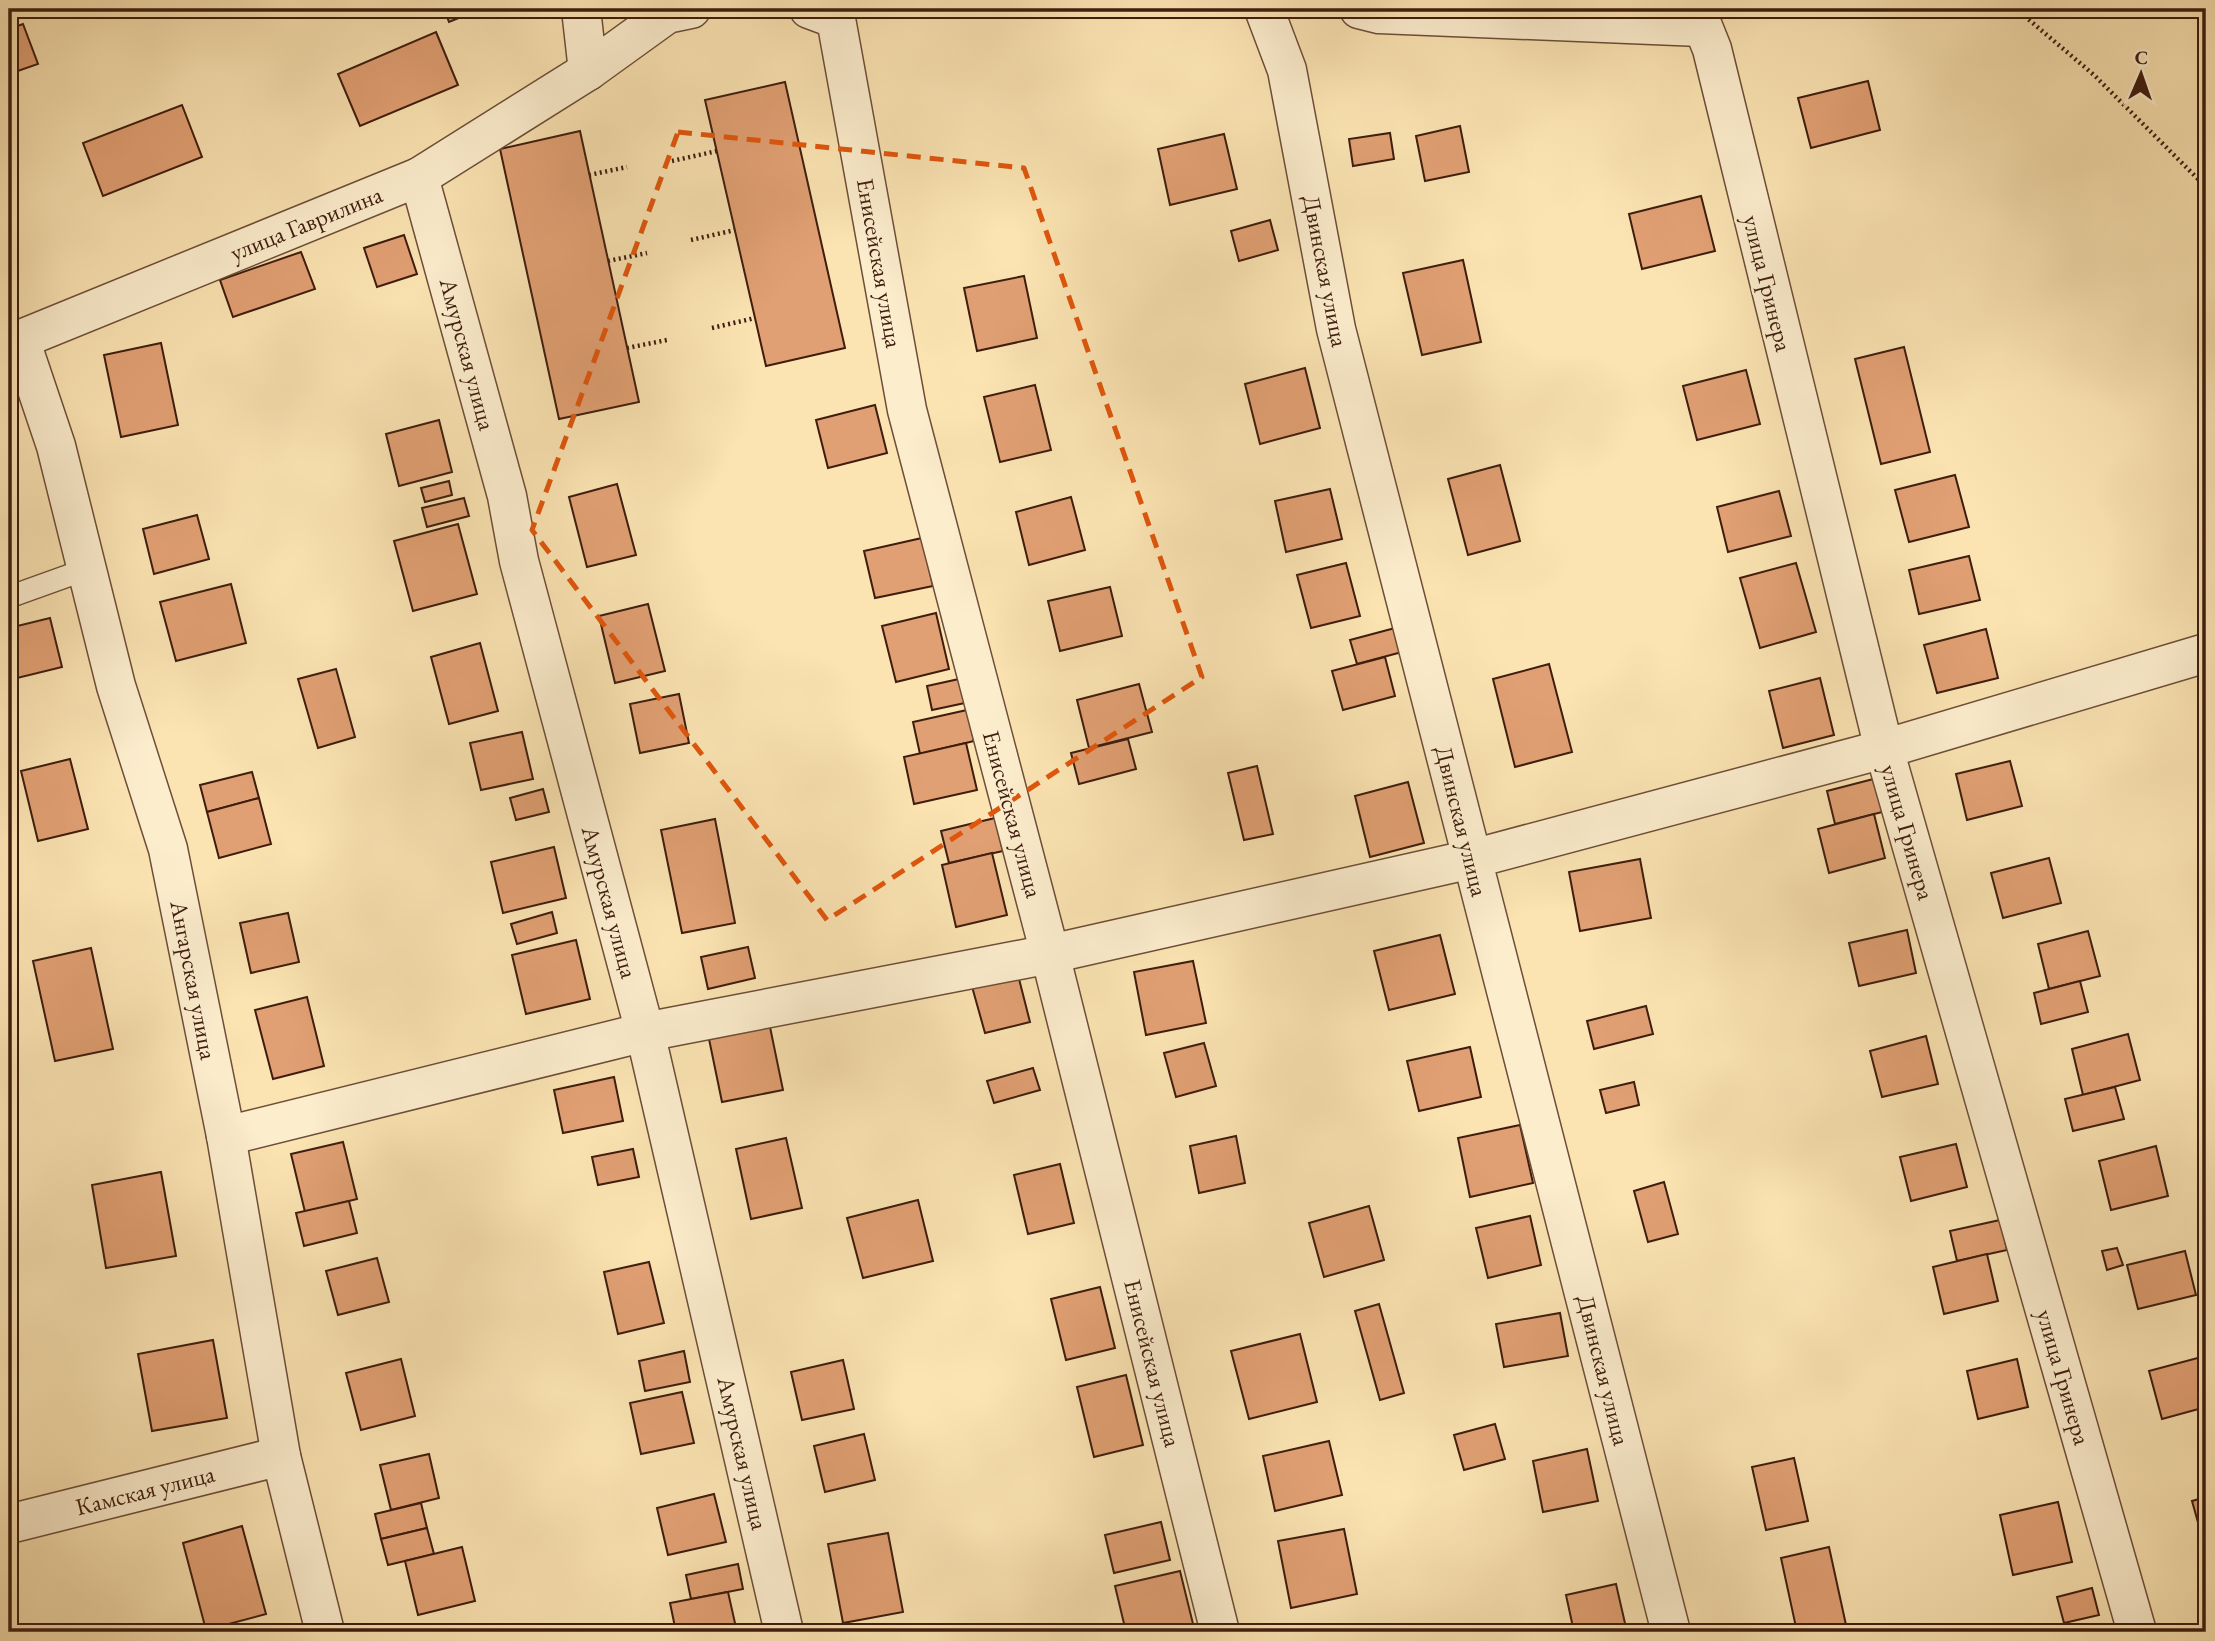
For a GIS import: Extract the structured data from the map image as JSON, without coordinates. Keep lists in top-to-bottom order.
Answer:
{
  "streets": {
    "street": [
      "улица Гаврилина",
      "Енисейская улица",
      "Двинская улица",
      "улица Гринера",
      "Амурская улица",
      "Ангарская улица",
      "Камская улица"
    ]
  },
  "crossings": [
    ["улица Гаврилина", "Амурская улица"],
    ["улица Гаврилина", "Ангарская улица"],
    ["Ангарская улица", "Камская улица"]
  ],
  "north": "top"
}
